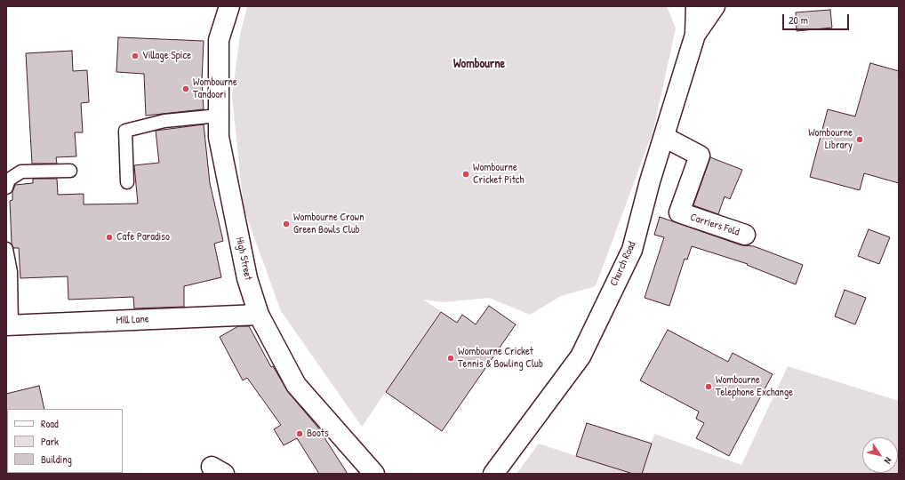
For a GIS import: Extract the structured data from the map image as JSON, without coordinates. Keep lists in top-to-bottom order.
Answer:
{
  "streets": {
    "street": [
      "Carriers Fold",
      "High Street",
      "Church Road",
      "Mill Lane"
    ]
  },
  "crossings": [
    ["Carriers Fold", "Church Road"],
    ["High Street", "Mill Lane"]
  ],
  "districts": ["Wombourne"],
  "places": [
    "Village Spice",
    "Wombourne Tandoori",
    "Wombourne Library",
    "Wombourne Cricket Pitch",
    "Wombourne Crown Green Bowls Club",
    "Cafe Paradiso",
    "Wombourne Cricket Tennis & Bowling Club",
    "Wombourne Telephone Exchange",
    "Boots"
  ],
  "legend": ["Road", "Park", "Building"],
  "scale_bar": "20 m",
  "north": "bottom right"
}
